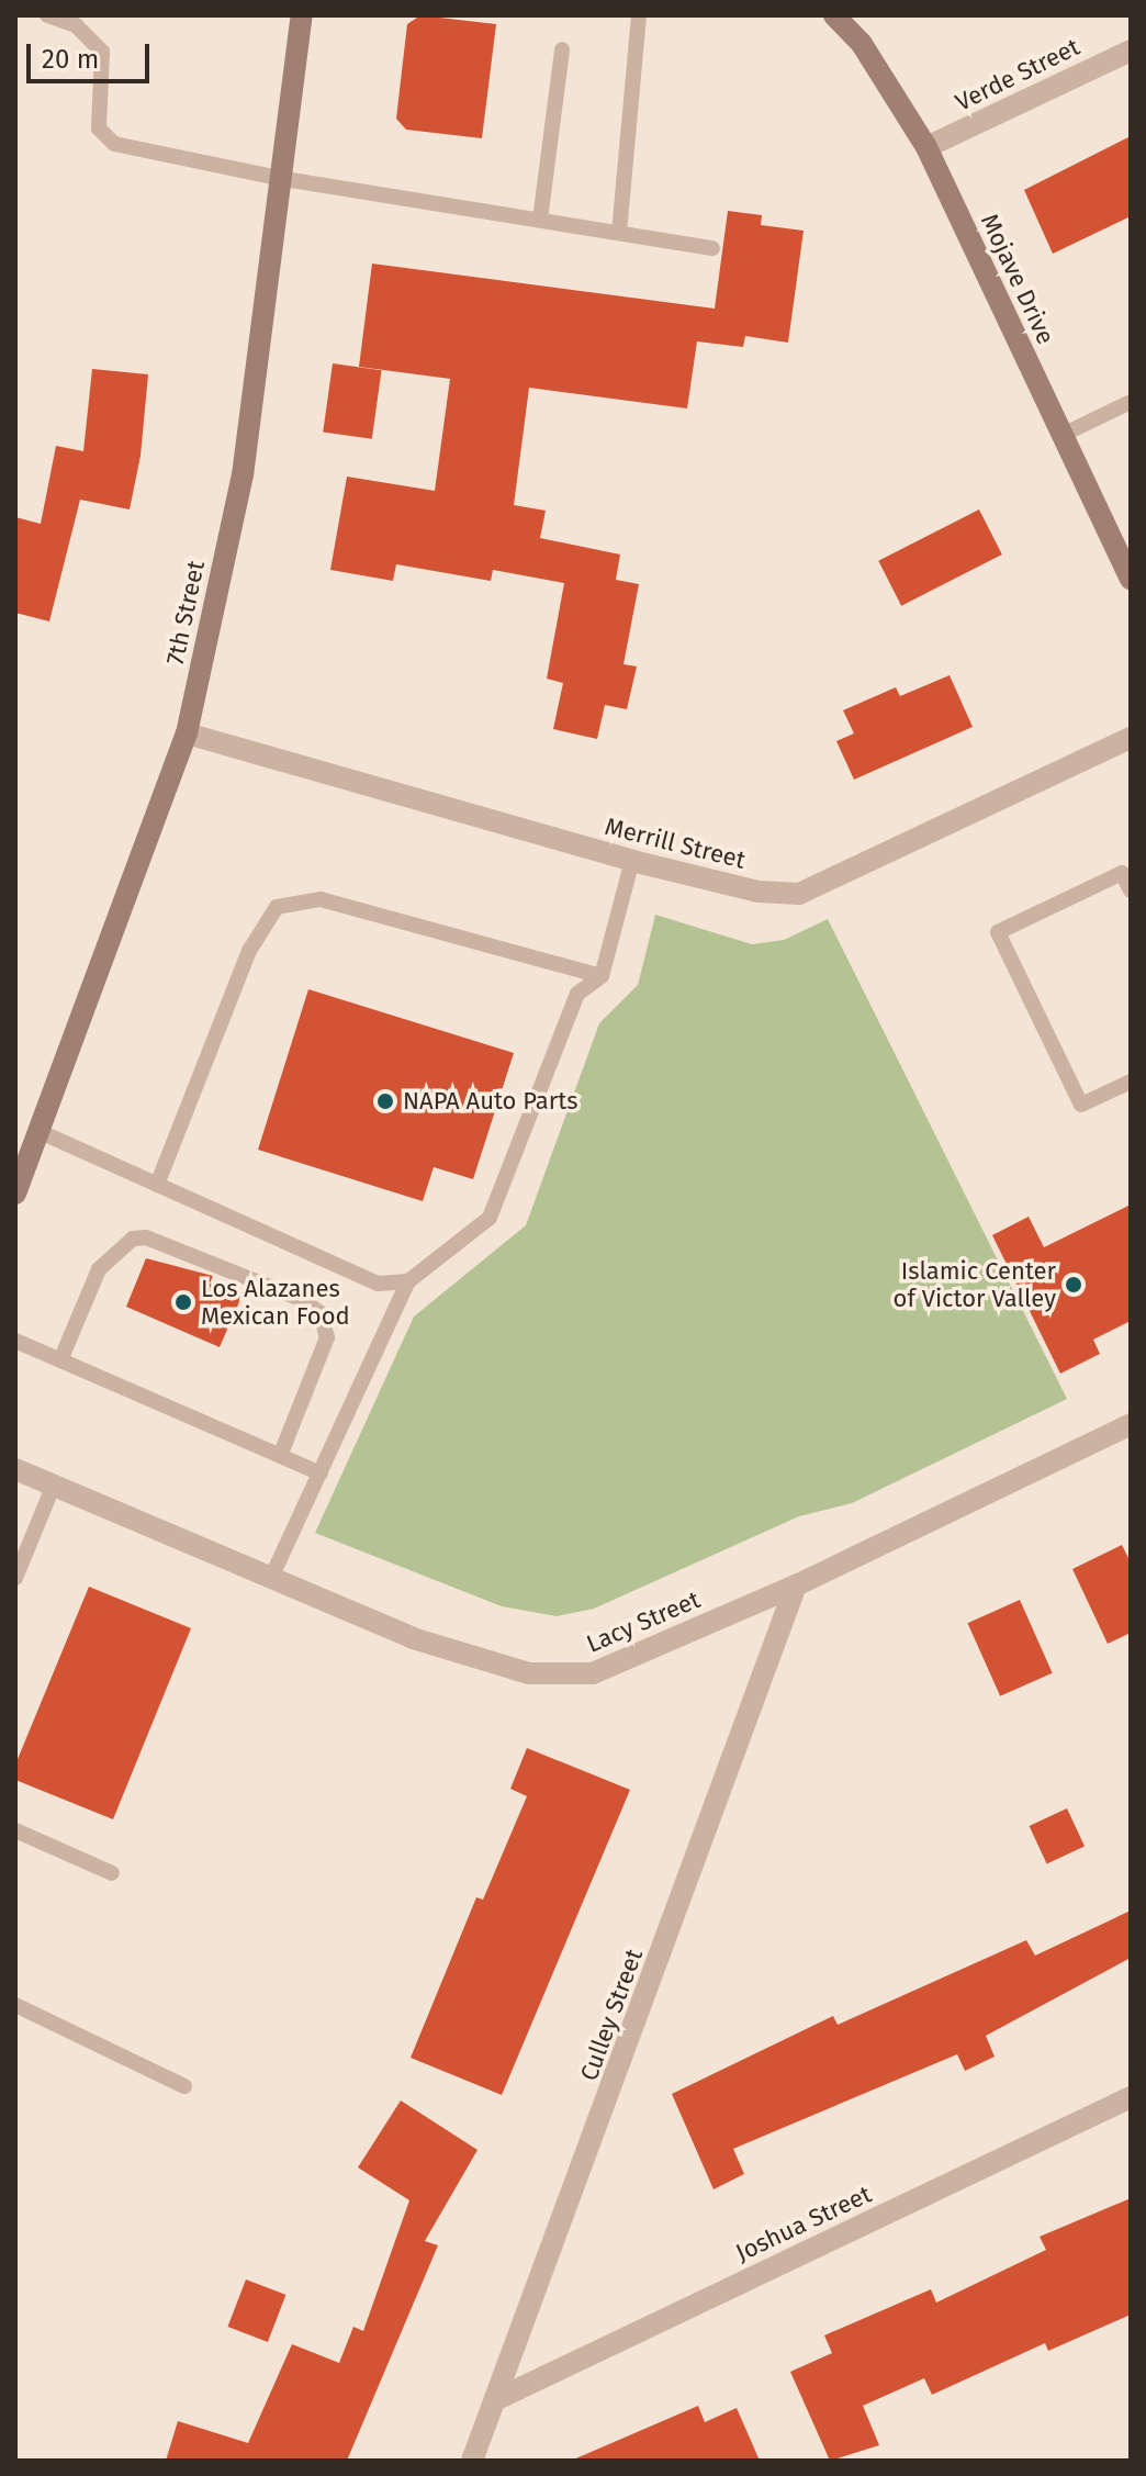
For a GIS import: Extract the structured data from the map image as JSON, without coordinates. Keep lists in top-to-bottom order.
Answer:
{
  "streets": {
    "main road": ["Mojave Drive", "7th Street"],
    "street": [
      "Verde Street",
      "Merrill Street",
      "Lacy Street",
      "Culley Street",
      "Joshua Street"
    ]
  },
  "crossings": [
    ["Verde Street", "Mojave Drive"],
    ["7th Street", "Merrill Street"],
    ["Lacy Street", "Culley Street"],
    ["Culley Street", "Joshua Street"]
  ],
  "places": ["NAPA Auto Parts", "Islamic Center of Victor Valley", "Los Alazanes Mexican Food"],
  "scale_bar": "20 m"
}
